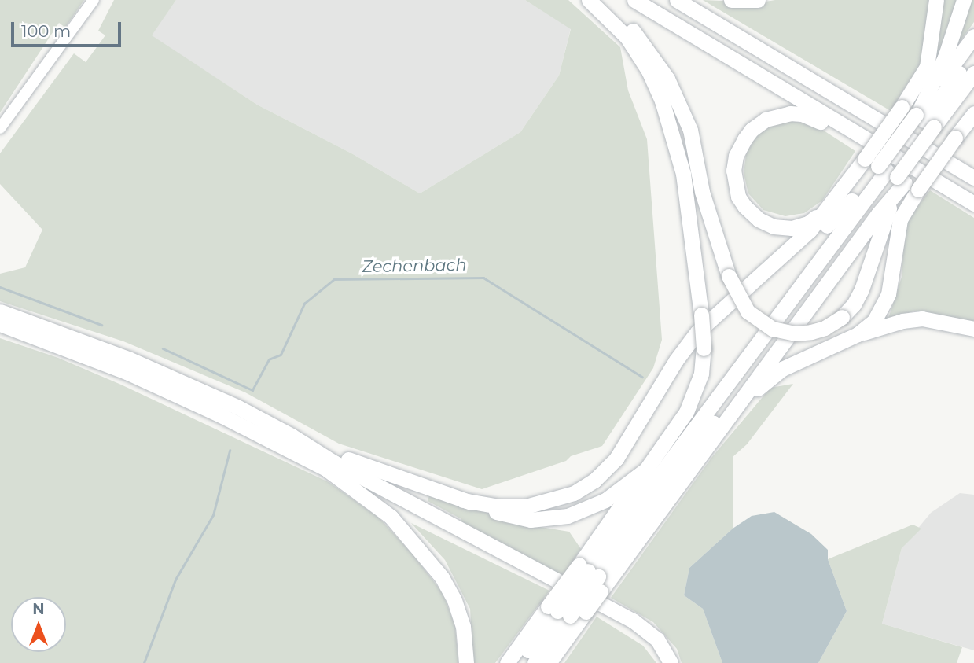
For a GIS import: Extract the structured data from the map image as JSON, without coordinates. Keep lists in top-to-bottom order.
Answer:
{
  "water": ["Zechenbach"],
  "scale_bar": "100 m",
  "north": "top"
}
